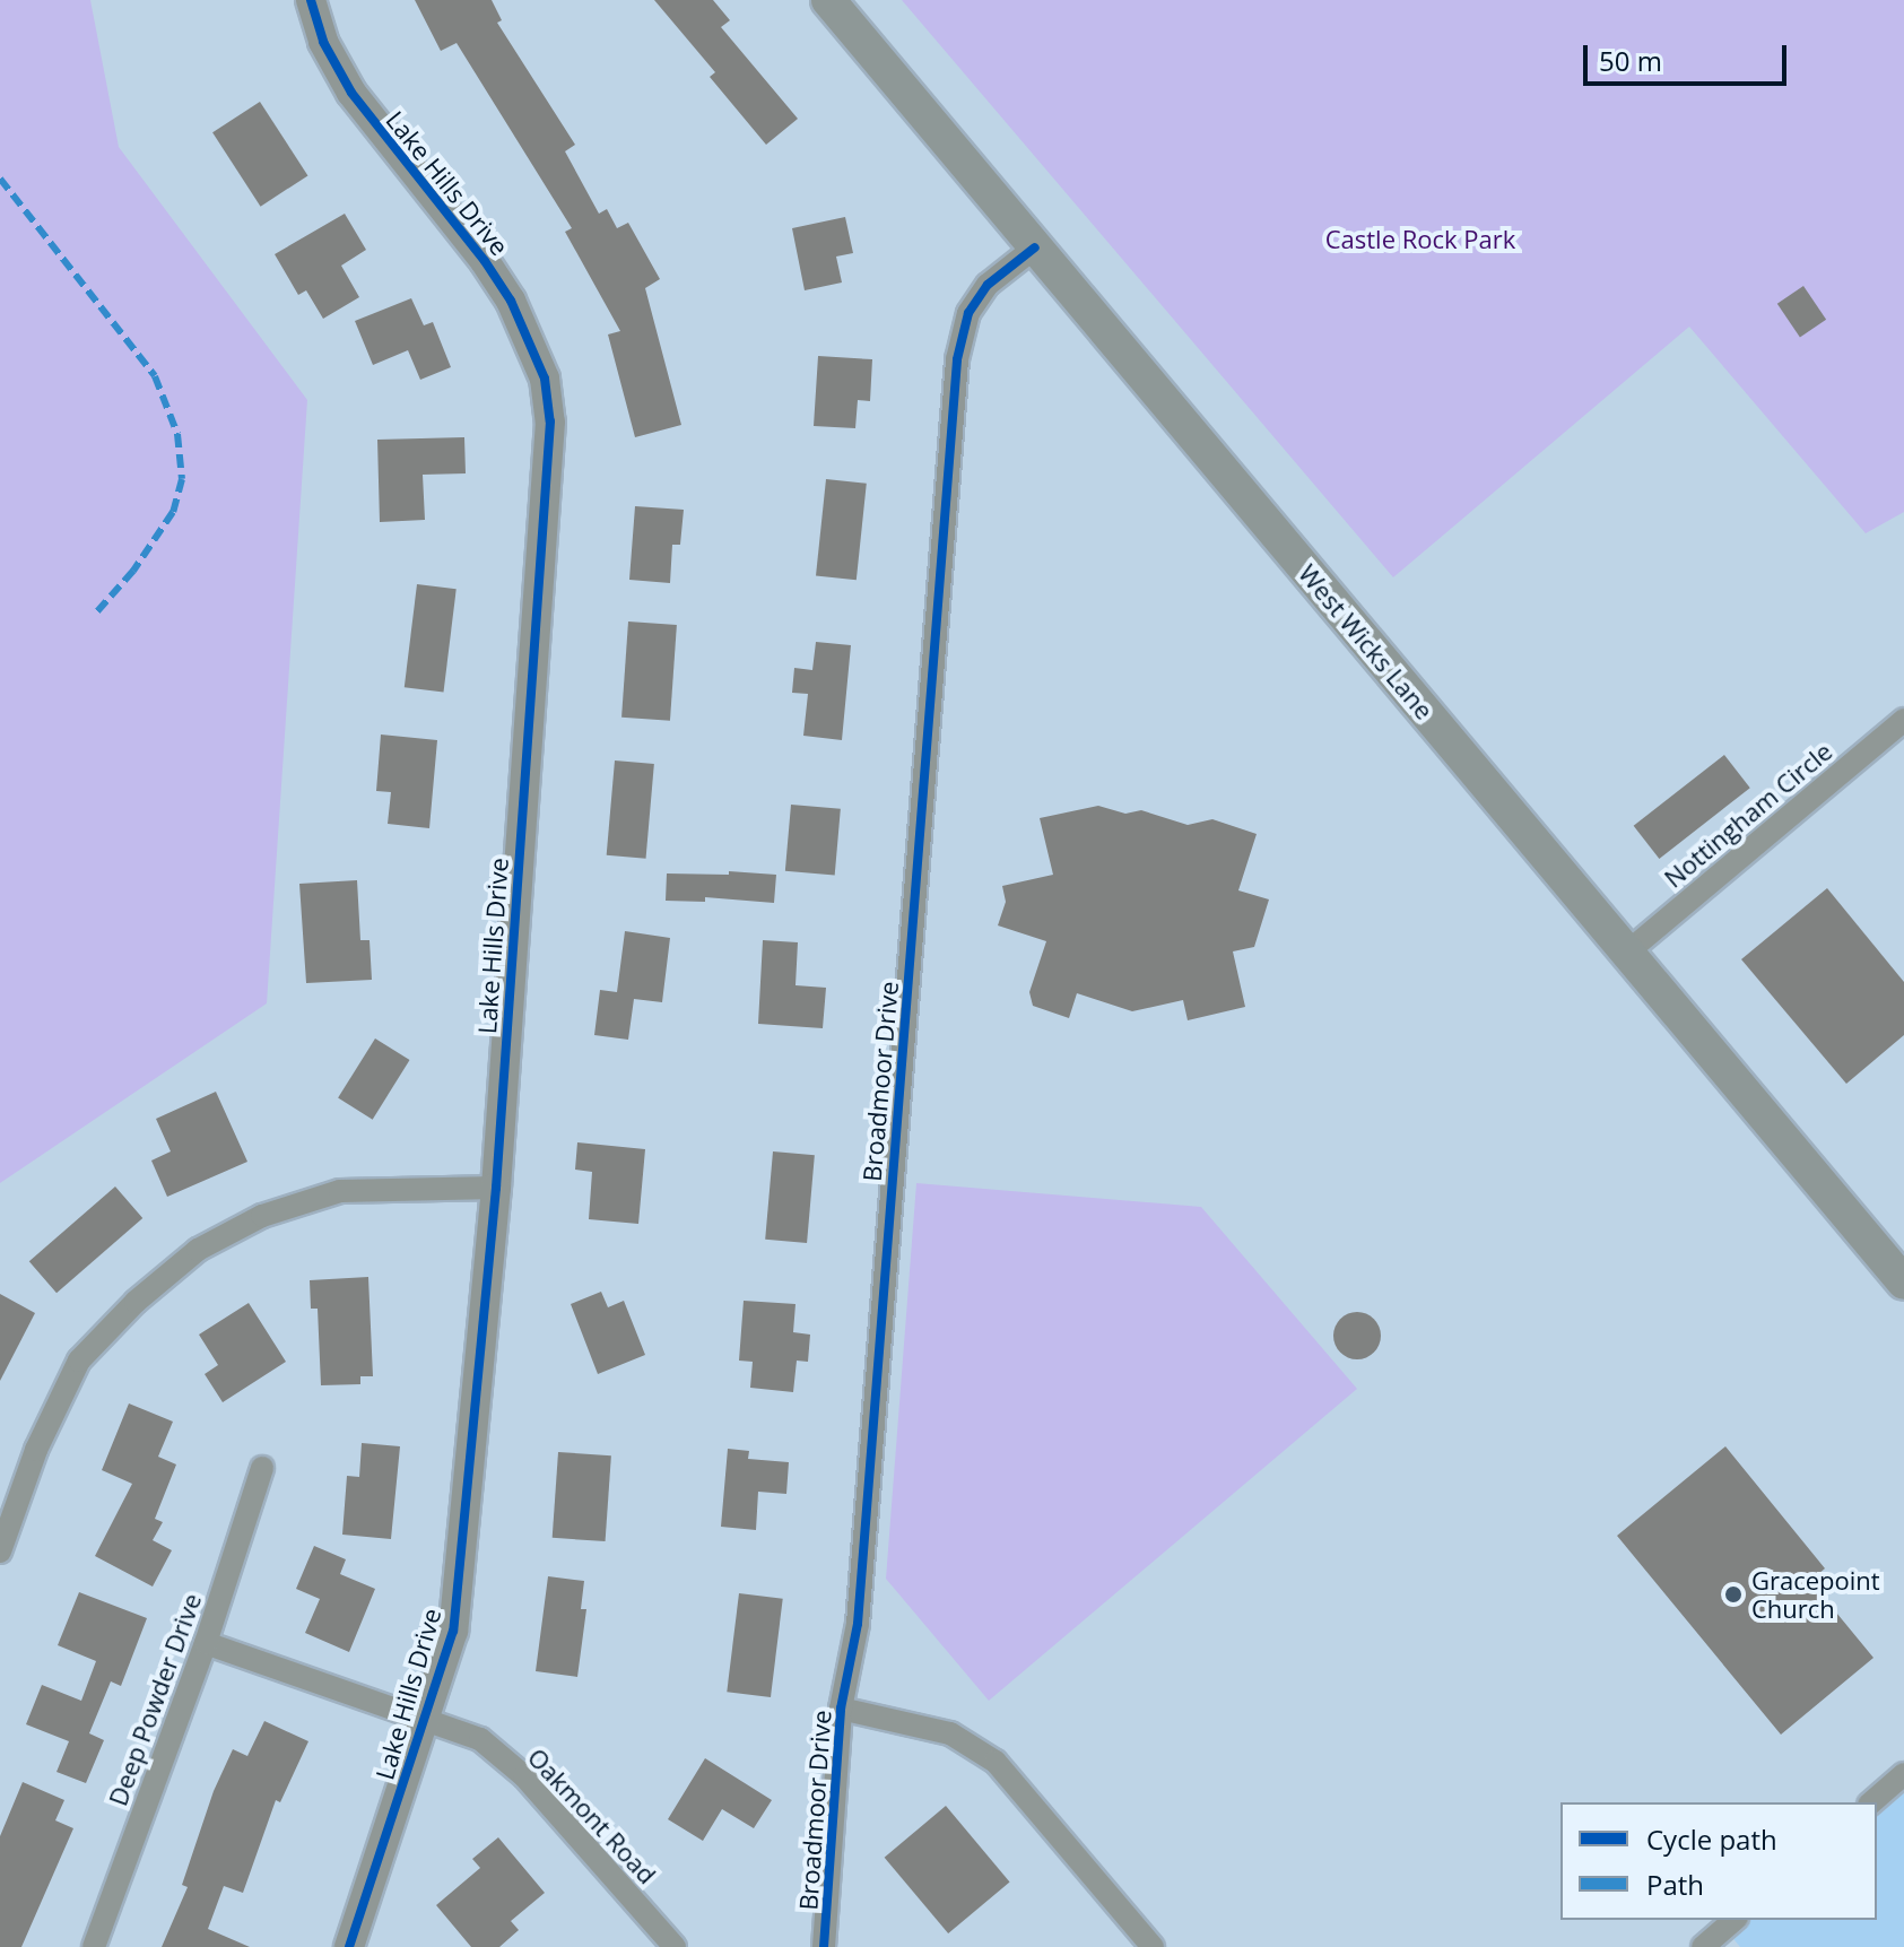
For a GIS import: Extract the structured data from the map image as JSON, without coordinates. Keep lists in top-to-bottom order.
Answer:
{
  "streets": {
    "main road": ["West Wicks Lane"],
    "street": [
      "Lake Hills Drive",
      "Nottingham Circle",
      "Broadmoor Drive",
      "Deep Powder Drive",
      "Oakmont Road"
    ]
  },
  "crossings": [
    ["Lake Hills Drive", "Oakmont Road"],
    ["West Wicks Lane", "Nottingham Circle"],
    ["West Wicks Lane", "Broadmoor Drive"],
    ["Deep Powder Drive", "Oakmont Road"]
  ],
  "parks": ["Castle Rock Park"],
  "places": ["Gracepoint Church"],
  "legend": ["Cycle path", "Path"],
  "scale_bar": "50 m"
}
